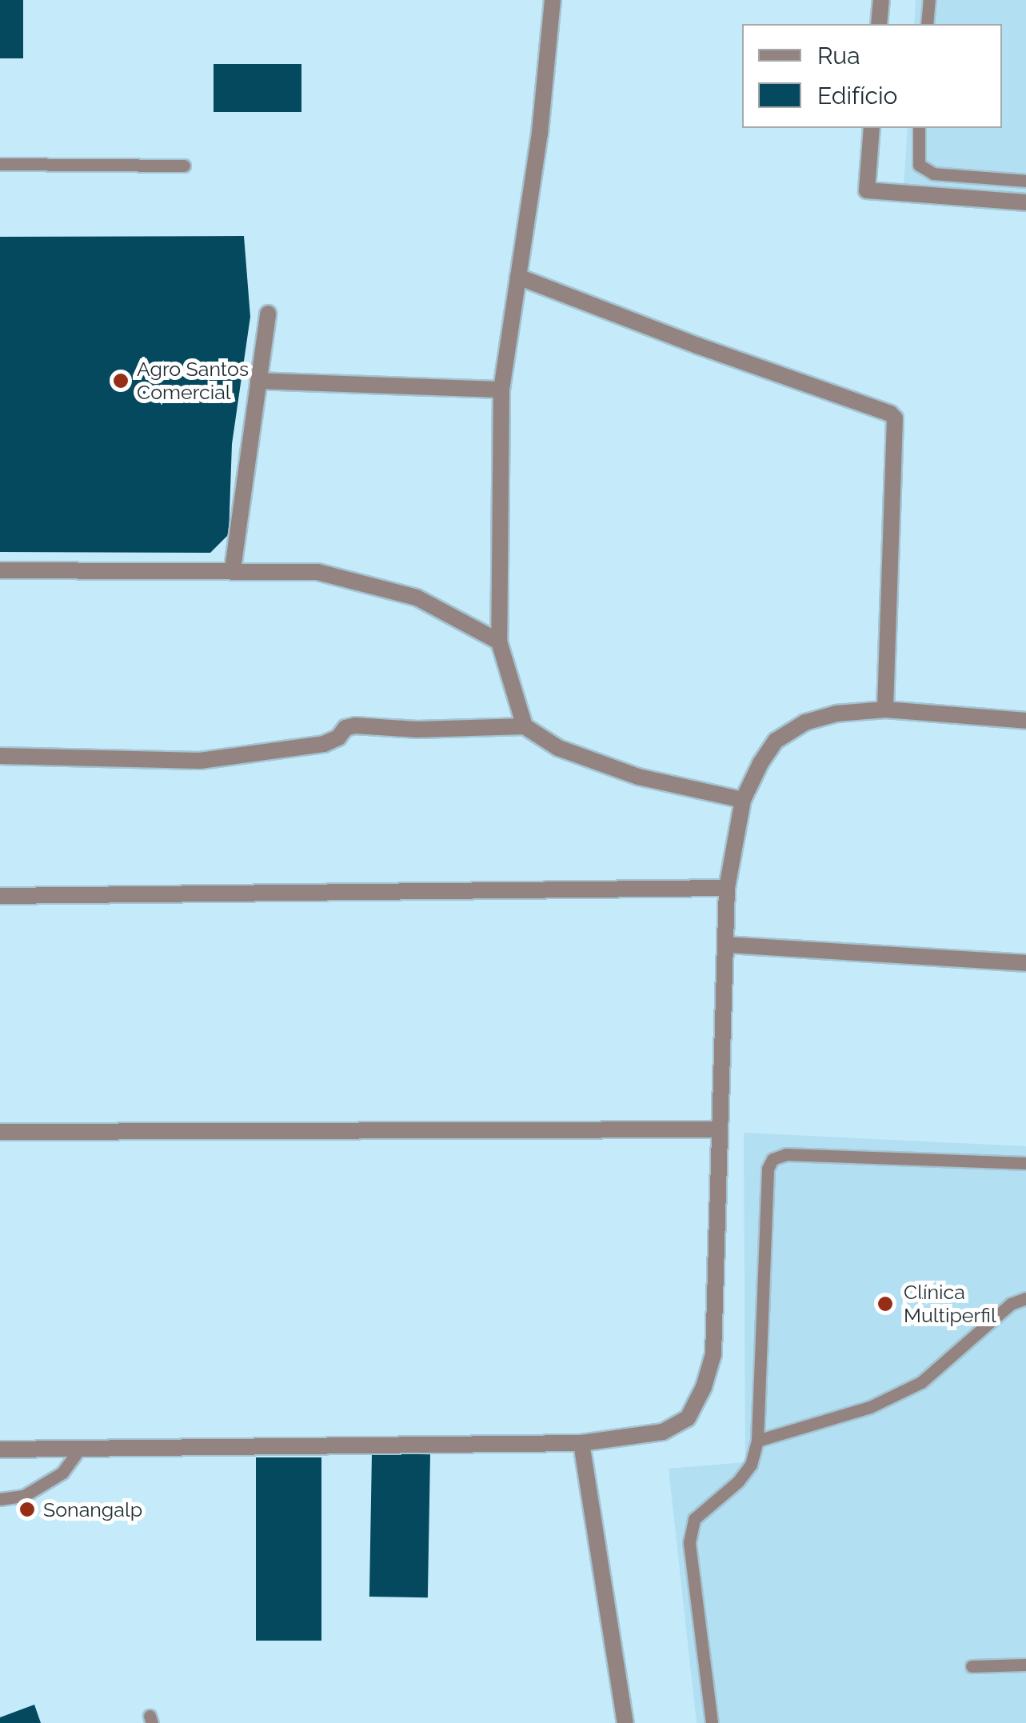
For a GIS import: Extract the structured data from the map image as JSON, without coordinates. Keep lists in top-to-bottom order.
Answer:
{
  "places": ["Agro Santos Comercial", "Clínica Multiperfil", "Sonangalp"],
  "legend": ["Rua", "Edifício"]
}
